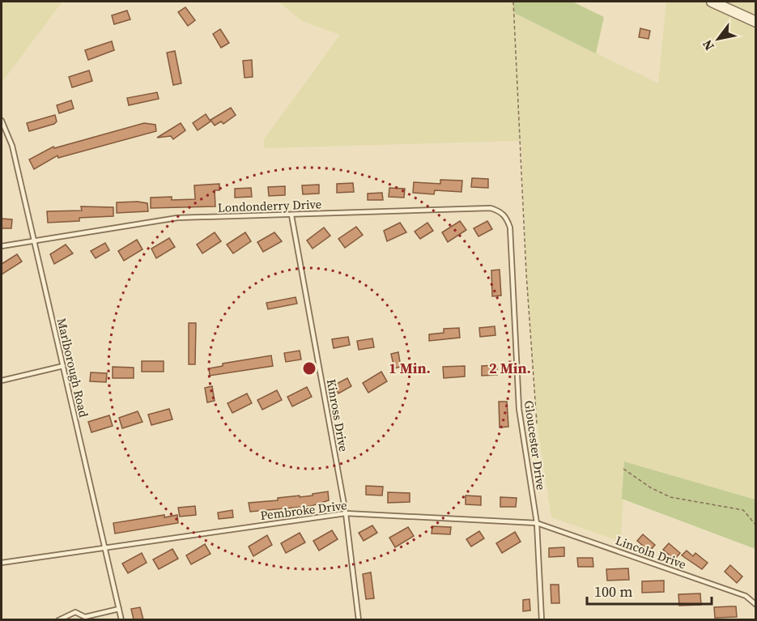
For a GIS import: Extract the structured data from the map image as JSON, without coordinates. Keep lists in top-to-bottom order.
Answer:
{
  "streets": {
    "lane": [
      "Londonderry Drive",
      "Marlborough Road",
      "Kinross Drive",
      "Gloucester Drive",
      "Pembroke Drive",
      "Lincoln Drive"
    ]
  },
  "crossings": [
    ["Londonderry Drive", "Marlborough Road"],
    ["Londonderry Drive", "Kinross Drive"],
    ["Londonderry Drive", "Gloucester Drive"],
    ["Marlborough Road", "Pembroke Drive"],
    ["Kinross Drive", "Pembroke Drive"],
    ["Gloucester Drive", "Pembroke Drive"],
    ["Gloucester Drive", "Lincoln Drive"],
    ["Pembroke Drive", "Lincoln Drive"]
  ],
  "scale_bar": "100 m",
  "north": "bottom left",
  "rings": ["1 Min.", "2 Min."]
}
